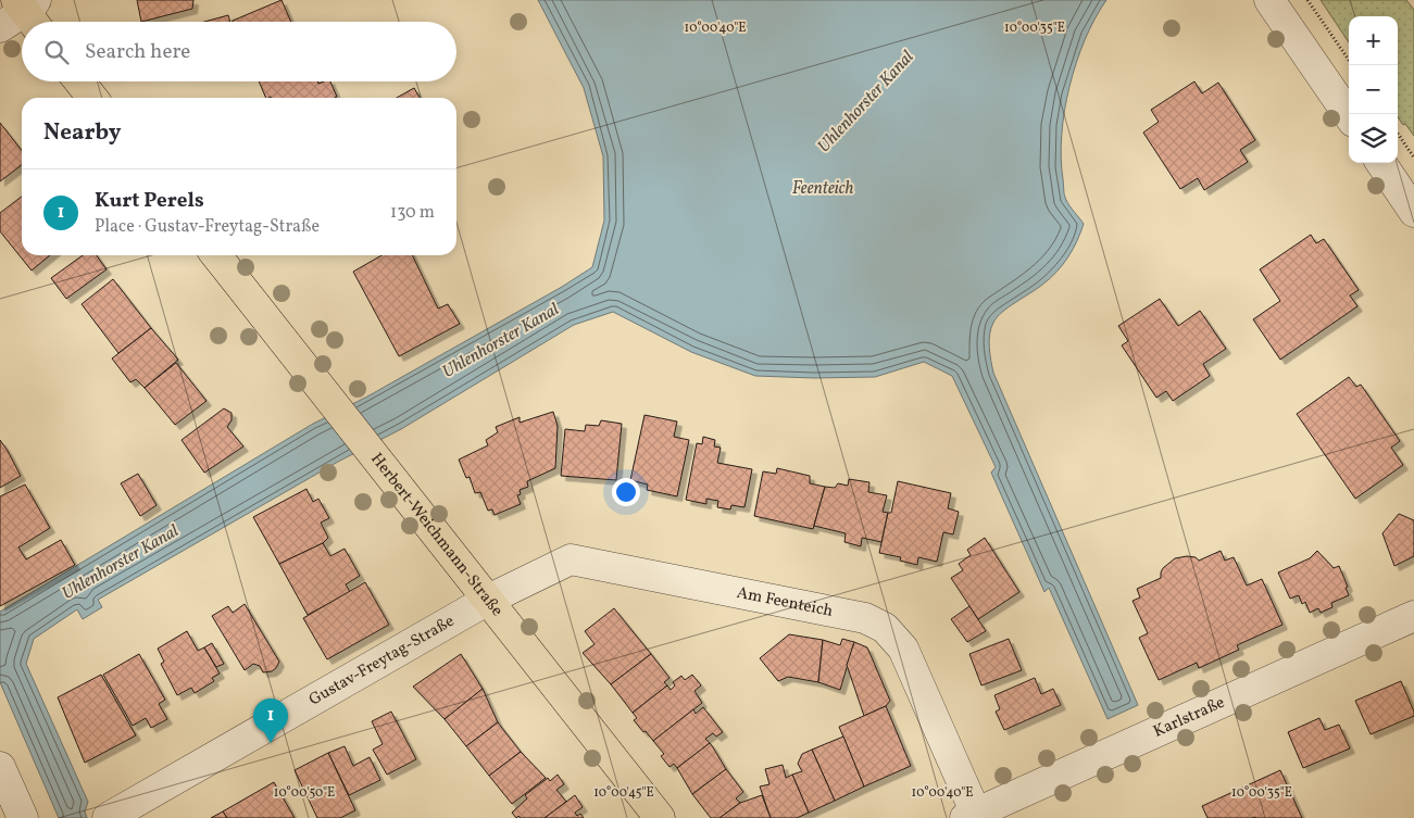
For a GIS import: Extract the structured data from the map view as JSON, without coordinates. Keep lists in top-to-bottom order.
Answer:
{
  "streets": {
    "main road": ["Herbert-Weichmann-Straße"],
    "street": ["Am Feenteich", "Gustav-Freytag-Straße", "Karlstraße"]
  },
  "crossings": [
    ["Herbert-Weichmann-Straße", "Am Feenteich"],
    ["Herbert-Weichmann-Straße", "Gustav-Freytag-Straße"],
    ["Am Feenteich", "Gustav-Freytag-Straße"],
    ["Am Feenteich", "Karlstraße"]
  ],
  "water": ["Uhlenhorster Kanal", "Feenteich"],
  "page": {
    "map_buttons": ["+", "−"],
    "search": "Search here",
    "heading": "Nearby",
    "list": [
      {
        "mark": "1",
        "name": "Kurt Perels",
        "note": "Place · Gustav-Freytag-Straße",
        "value": "130 m"
      }
    ],
    "pins": "1"
  },
  "coordinates": [
    "10°00'40\"E",
    "10°00'35\"E",
    "10°00'50\"E",
    "10°00'45\"E"
  ]
}
